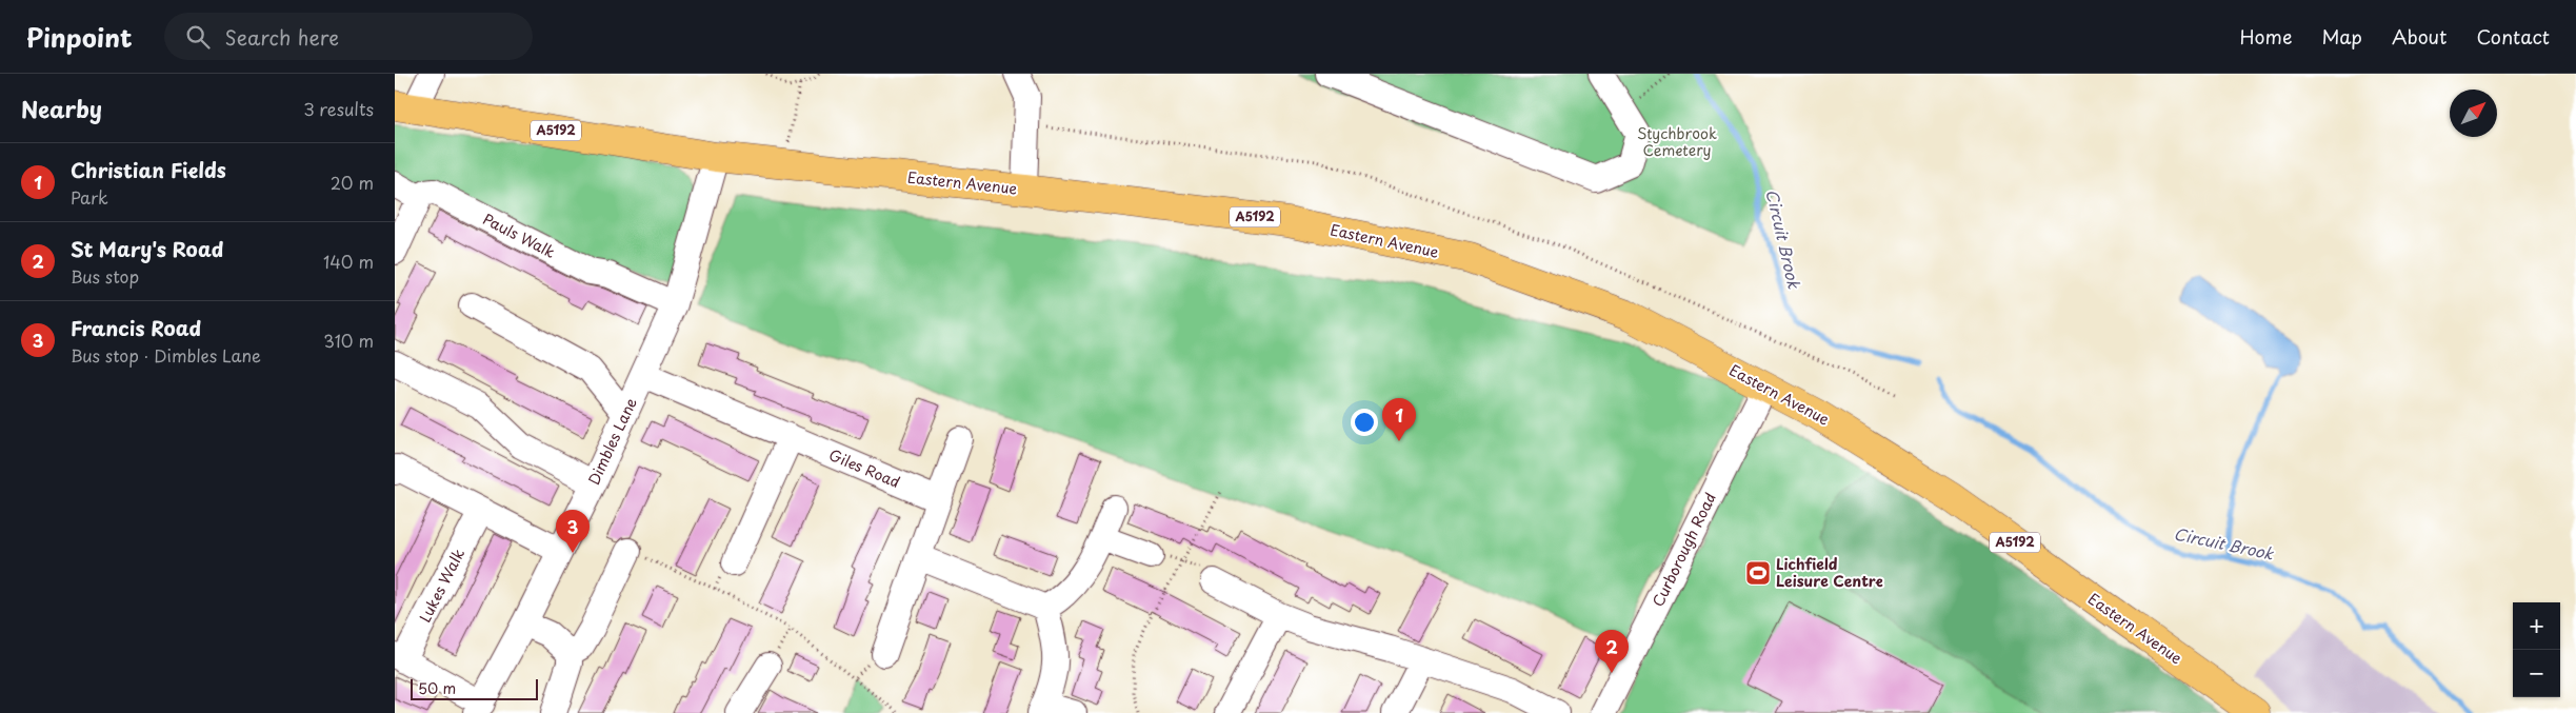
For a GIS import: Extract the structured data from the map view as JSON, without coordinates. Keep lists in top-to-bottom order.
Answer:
{
  "streets": {
    "highway": ["A5192", "Eastern Avenue"],
    "street": [
      "Pauls Walk",
      "Dimbles Lane",
      "Giles Road",
      "Curborough Road",
      "Lukes Walk"
    ]
  },
  "crossings": [
    ["Eastern Avenue", "Dimbles Lane"],
    ["Eastern Avenue", "Curborough Road"],
    ["Pauls Walk", "Dimbles Lane"],
    ["Dimbles Lane", "Giles Road"]
  ],
  "water": ["Circuit Brook"],
  "parks": ["Stychbrook Cemetery"],
  "places": {
    "sports": ["Lichfield Leisure Centre"]
  },
  "scale_bar": "50 m",
  "north": "top right",
  "page": {
    "header": "Pinpoint",
    "search": "Search here",
    "nav": [
      "Home",
      "Map",
      "About",
      "Contact"
    ],
    "heading": ["Nearby", "3 results"],
    "list": [
      {
        "mark": "1",
        "name": "Christian Fields",
        "note": "Park",
        "value": "20 m"
      },
      {
        "mark": "2",
        "name": "St Mary's Road",
        "note": "Bus stop",
        "value": "140 m"
      },
      {
        "mark": "3",
        "name": "Francis Road",
        "note": "Bus stop · Dimbles Lane",
        "value": "310 m"
      }
    ],
    "pins": ["1", "3", "2"],
    "map_buttons": ["+", "−"],
    "scale": "50 m"
  }
}
